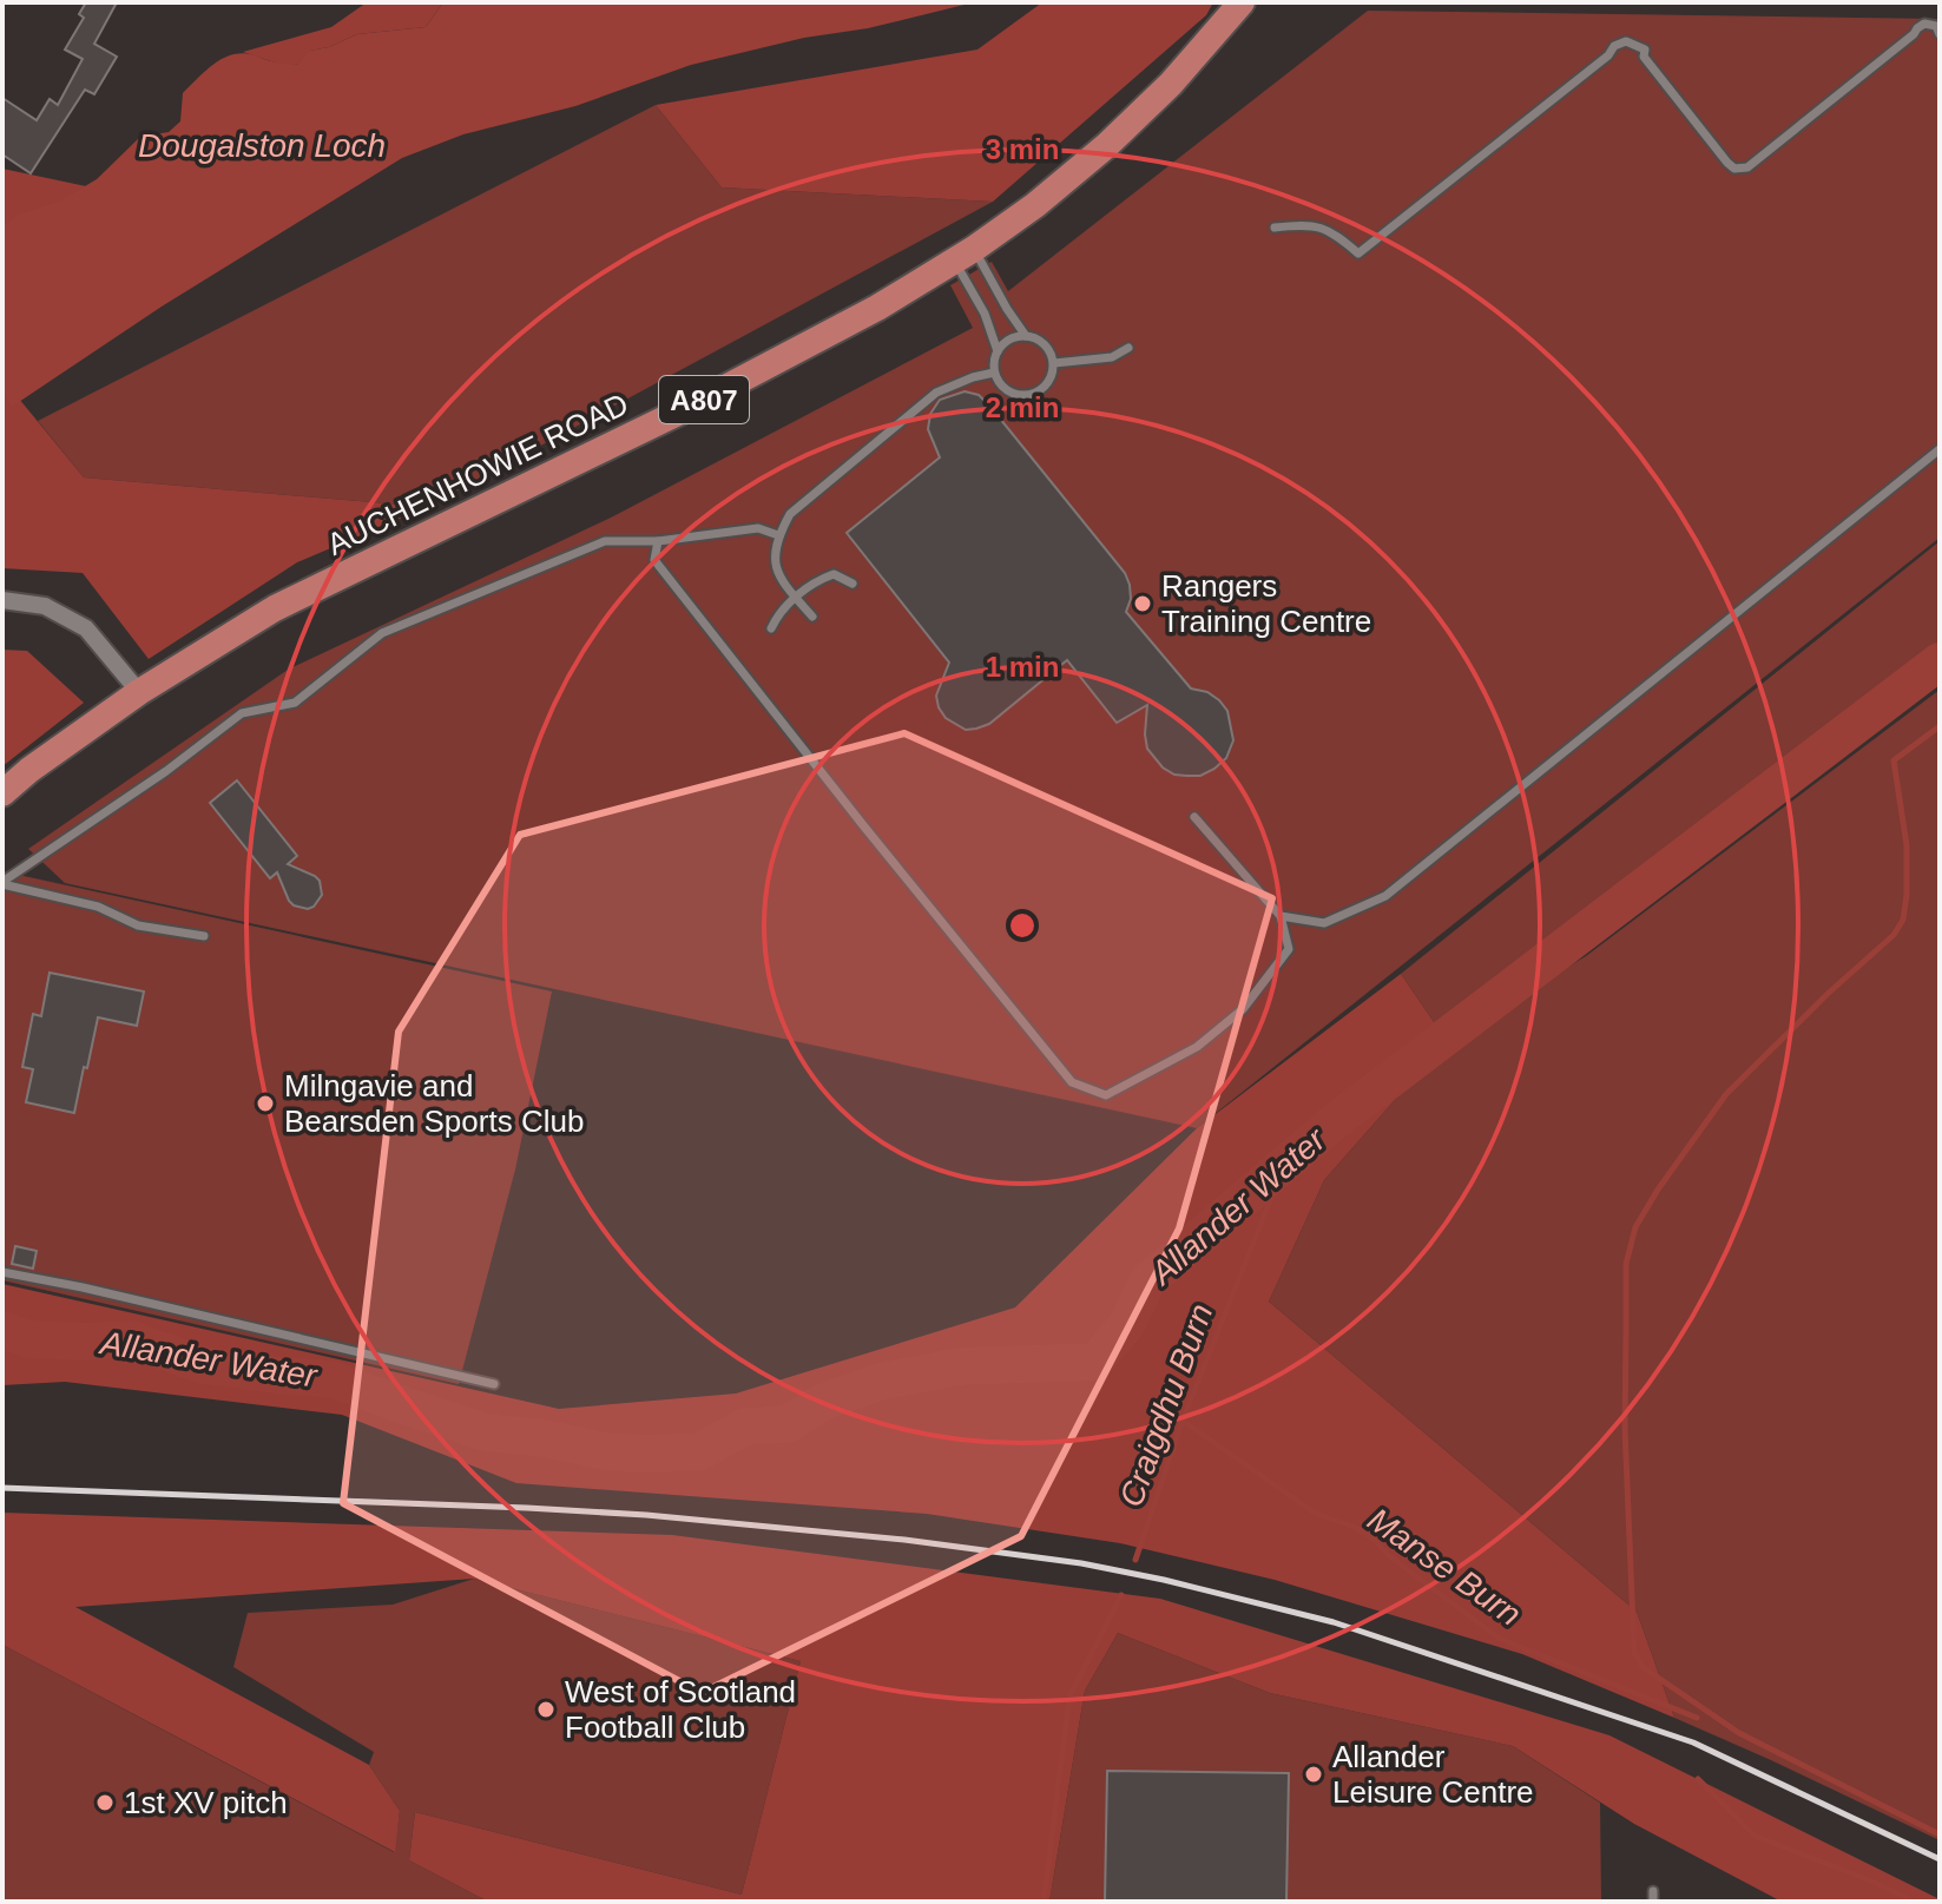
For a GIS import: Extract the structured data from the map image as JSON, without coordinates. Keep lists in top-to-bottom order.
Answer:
{
  "streets": {
    "main road": ["A807", "AUCHENHOWIE ROAD"]
  },
  "water": [
    "Dougalston Loch",
    "Allander Water",
    "Craigdhu Burn",
    "Manse Burn"
  ],
  "places": [
    "Rangers Training Centre",
    "Milngavie and Bearsden Sports Club",
    "West of Scotland Football Club",
    "Allander Leisure Centre",
    "1st XV pitch"
  ],
  "rings": ["3 min", "2 min", "1 min"]
}
